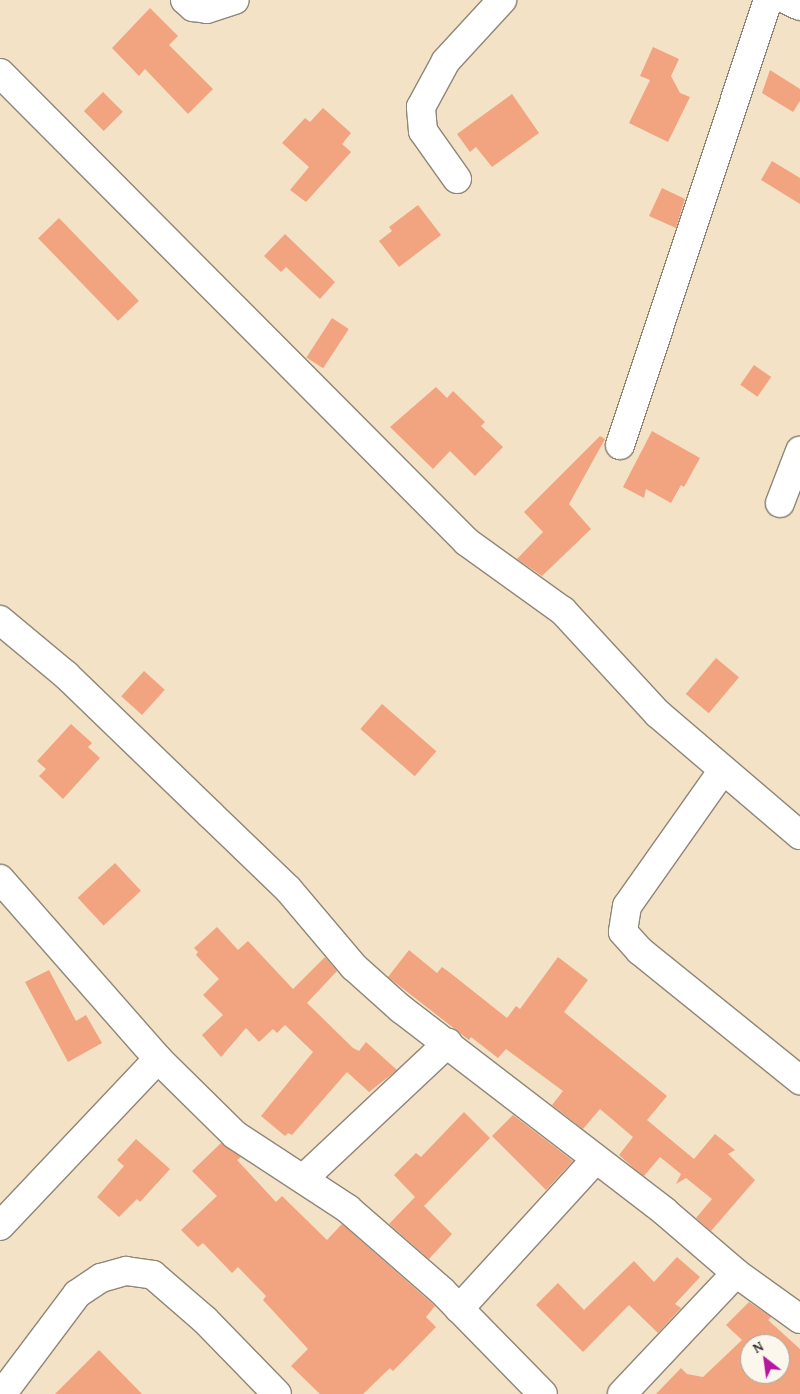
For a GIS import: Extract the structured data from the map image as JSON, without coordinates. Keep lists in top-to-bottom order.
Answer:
{
  "north": "top left"
}
